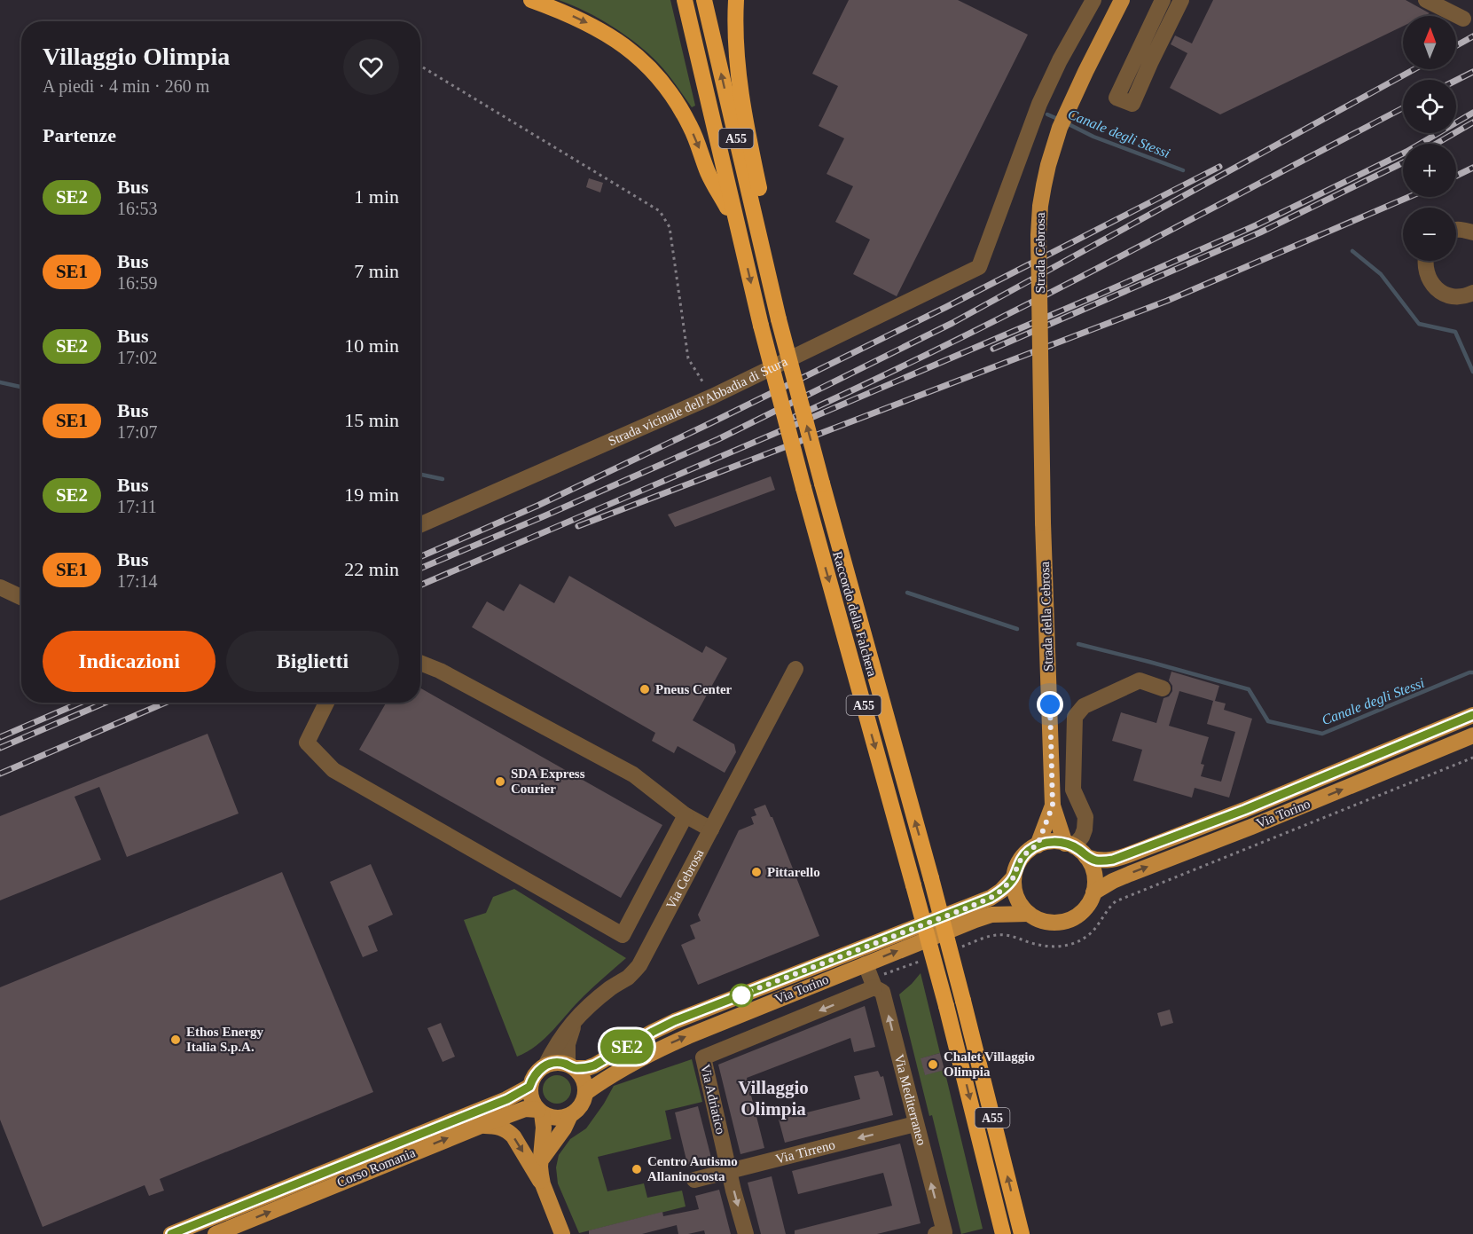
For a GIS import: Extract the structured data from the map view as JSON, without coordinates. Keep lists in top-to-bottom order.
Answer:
{
  "streets": {
    "highway": ["A55", "Raccordo della Falchera"],
    "main road": [
      "Strada Cebrosa",
      "Strada della Cebrosa",
      "Via Torino",
      "Corso Romania"
    ],
    "street": [
      "Strada vicinale dell'Abbadia di Stura",
      "Via Cebrosa",
      "Via Adriatico",
      "Via Mediterraneo",
      "Via Tirreno"
    ]
  },
  "crossings": [
    ["A55", "Raccordo della Falchera"],
    ["Strada Cebrosa", "Strada della Cebrosa"],
    ["Strada della Cebrosa", "Via Torino"],
    ["Via Torino", "Via Cebrosa"],
    ["Via Torino", "Via Adriatico"],
    ["Via Torino", "Via Mediterraneo"],
    ["Via Torino", "Corso Romania"],
    ["Via Cebrosa", "Corso Romania"],
    ["Via Adriatico", "Via Tirreno"],
    ["Via Mediterraneo", "Via Tirreno"]
  ],
  "one_way": ["Via Adriatico", "Via Mediterraneo", "Via Tirreno"],
  "districts": ["Villaggio Olimpia"],
  "water": ["Canale degli Stessi"],
  "places": [
    "Pneus Center",
    "SDA Express Courier",
    "Pittarello",
    "Ethos Energy Italia S.p.A.",
    "Chalet Villaggio Olimpia",
    "Centro Autismo Allaninocosta"
  ],
  "lines": ["bus line SE2"],
  "north": "top",
  "page": {
    "on_map": "SE2",
    "map_buttons": ["+", "−"],
    "heading": [
      ["Villaggio Olimpia", "A piedi · 4 min · 260 m"],
      "Partenze"
    ],
    "list": [
      {
        "mark": "SE2",
        "name": "Bus",
        "note": "16:53",
        "value": "1 min"
      },
      {
        "mark": "SE1",
        "name": "Bus",
        "note": "16:59",
        "value": "7 min"
      },
      {
        "mark": "SE2",
        "name": "Bus",
        "note": "17:02",
        "value": "10 min"
      },
      {
        "mark": "SE1",
        "name": "Bus",
        "note": "17:07",
        "value": "15 min"
      },
      {
        "mark": "SE2",
        "name": "Bus",
        "note": "17:11",
        "value": "19 min"
      },
      {
        "mark": "SE1",
        "name": "Bus",
        "note": "17:14",
        "value": "22 min"
      }
    ],
    "buttons": ["Indicazioni", "Biglietti"]
  }
}
